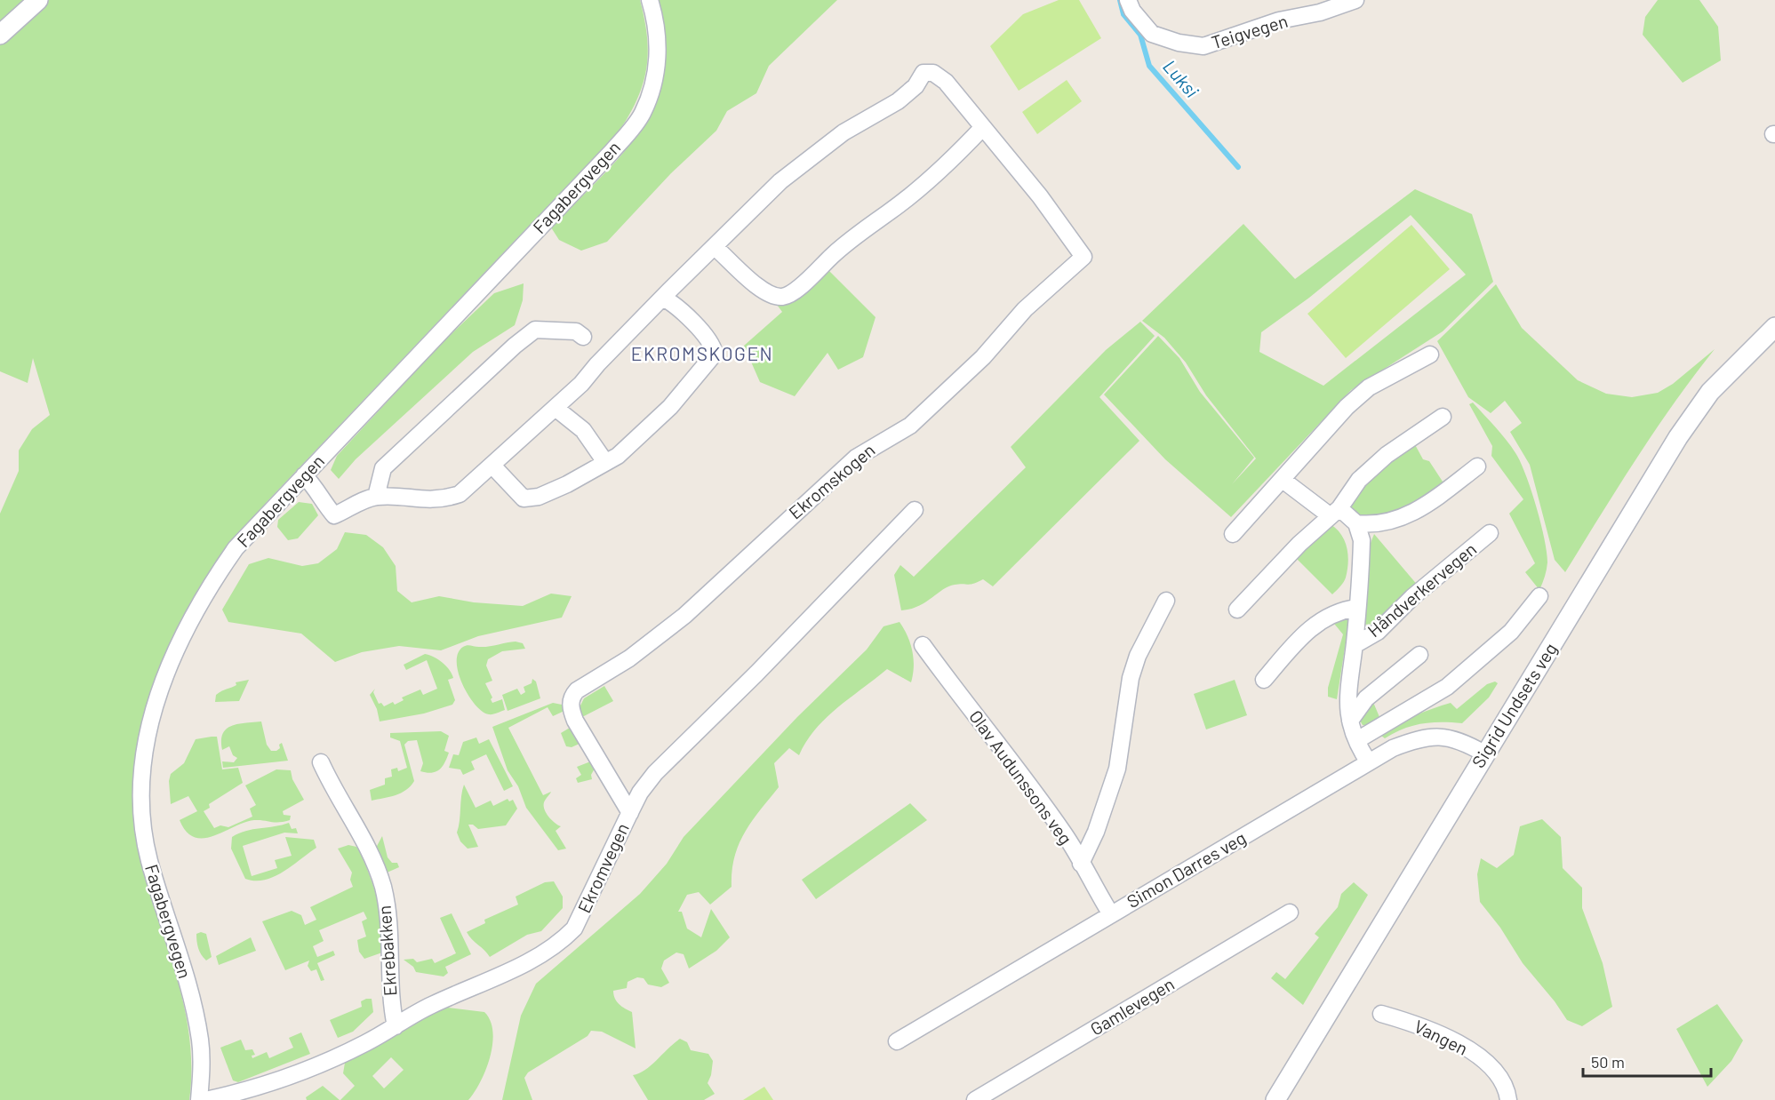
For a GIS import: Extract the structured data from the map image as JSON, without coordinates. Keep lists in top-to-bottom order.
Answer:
{
  "streets": {
    "street": [
      "Teigvegen",
      "Fagabergvegen",
      "Ekromskogen",
      "Håndverkervegen",
      "Sigrid Undsets veg",
      "Olav Audunssons veg",
      "Ekromvegen",
      "Simon Darres veg",
      "Ekrebakken",
      "Gamlevegen",
      "Vangen"
    ]
  },
  "crossings": [
    ["Fagabergvegen", "Ekromskogen"],
    ["Ekromskogen", "Ekromvegen"],
    ["Håndverkervegen", "Simon Darres veg"],
    ["Sigrid Undsets veg", "Simon Darres veg"],
    ["Olav Audunssons veg", "Simon Darres veg"],
    ["Ekromvegen", "Ekrebakken"]
  ],
  "districts": ["EKROMSKOGEN"],
  "water": ["Luksi"],
  "scale_bar": "50 m"
}
